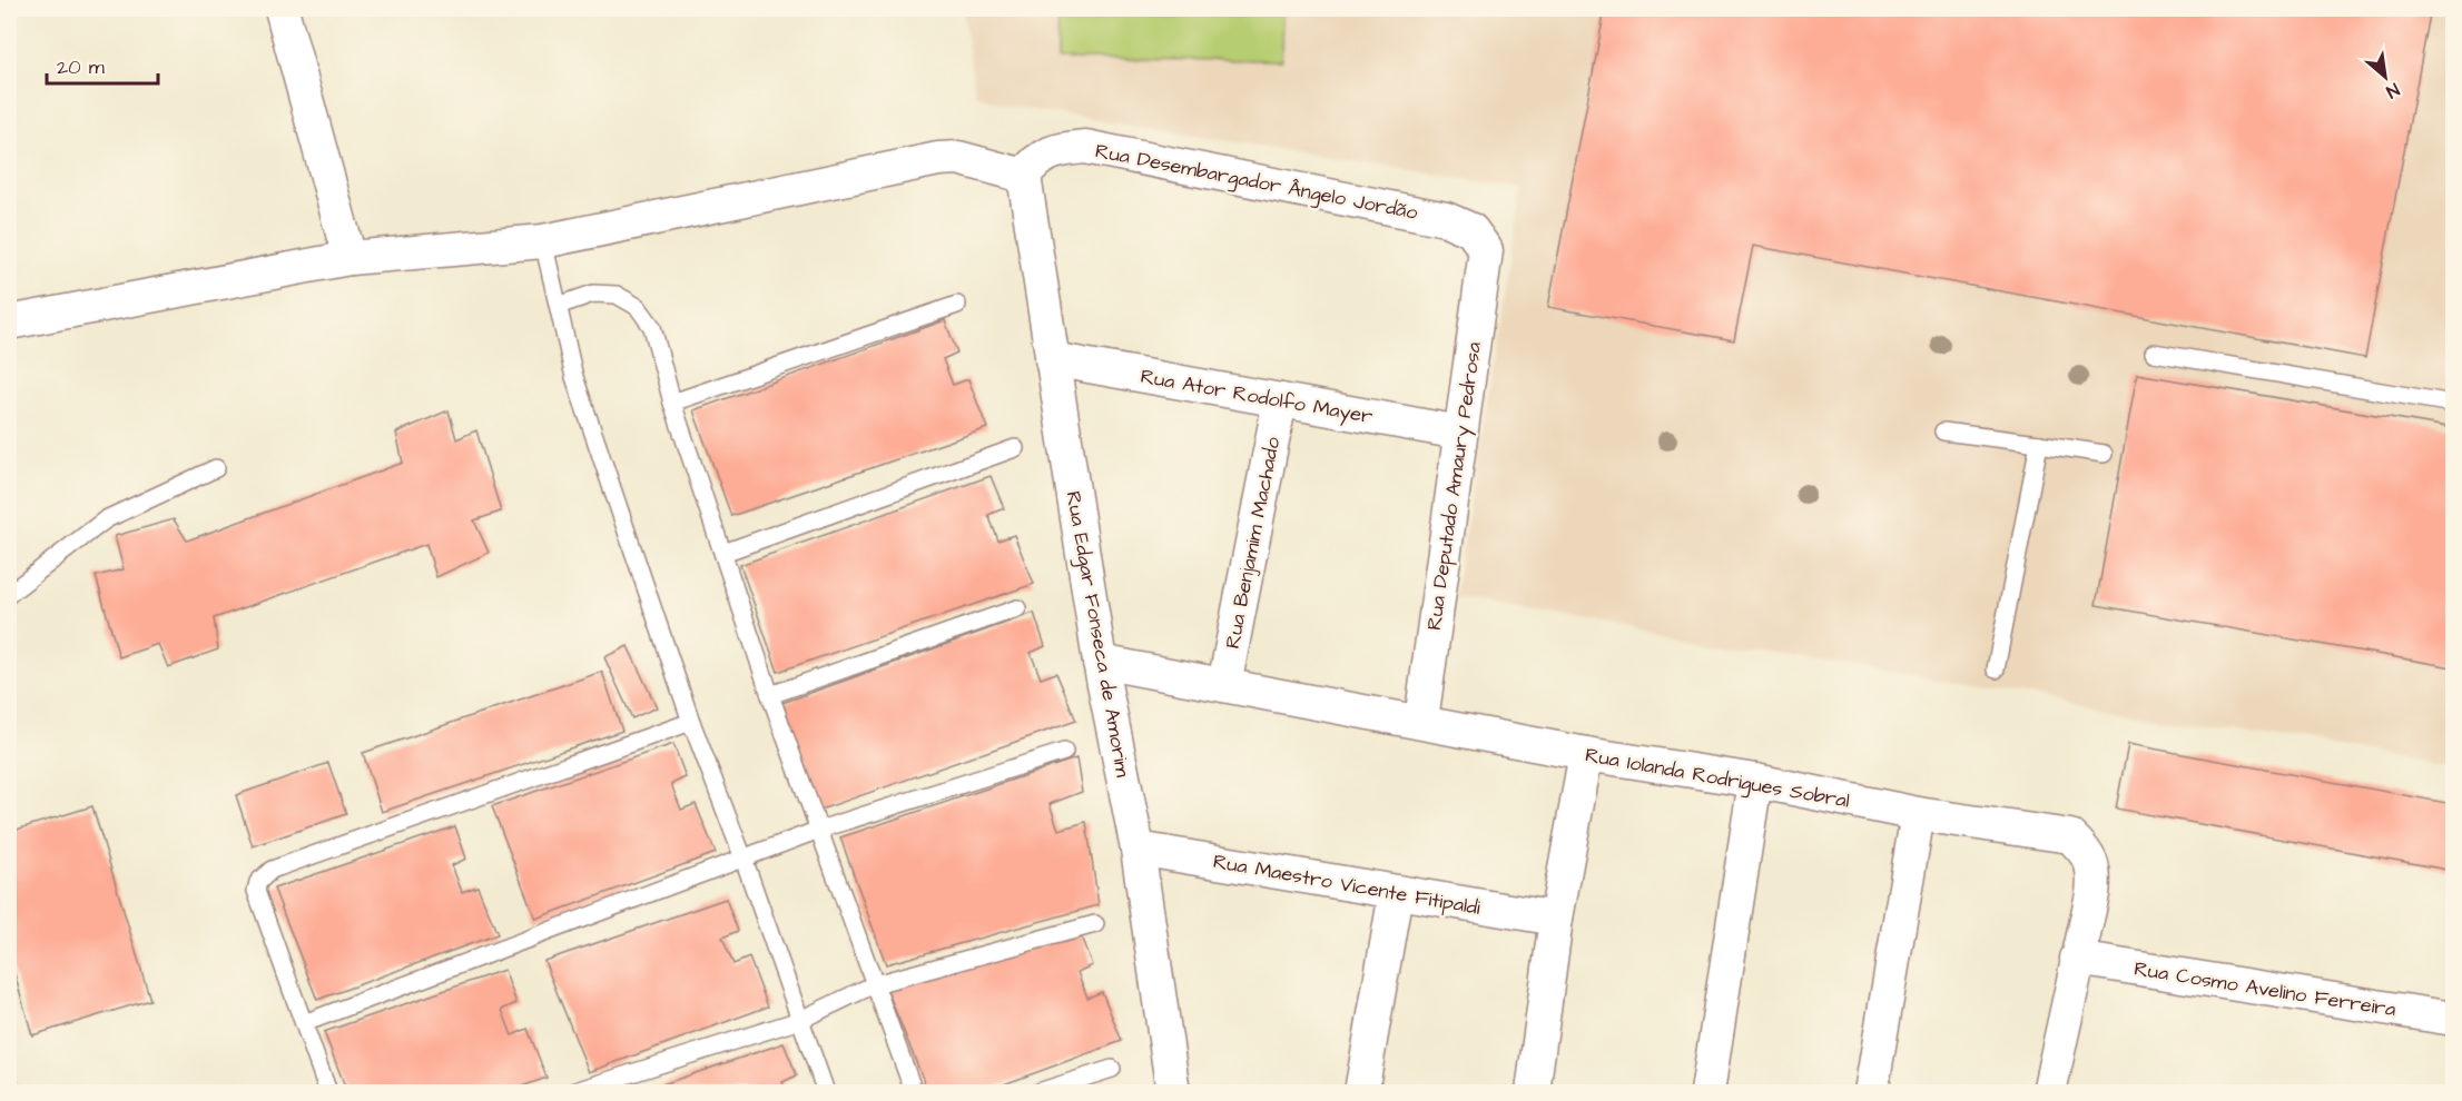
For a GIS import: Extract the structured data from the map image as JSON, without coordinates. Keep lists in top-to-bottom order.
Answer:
{
  "streets": {
    "street": [
      "Rua Desembargador Ângelo Jordão",
      "Rua Ator Rodolfo Mayer",
      "Rua Deputado Amaury Pedrosa",
      "Rua Benjamim Machado",
      "Rua Edgar Fonseca de Amorim",
      "Rua Iolanda Rodrigues Sobral",
      "Rua Maestro Vicente Fitipaldi",
      "Rua Cosmo Avelino Ferreira"
    ]
  },
  "crossings": [
    ["Rua Desembargador Ângelo Jordão", "Rua Deputado Amaury Pedrosa"],
    ["Rua Desembargador Ângelo Jordão", "Rua Edgar Fonseca de Amorim"],
    ["Rua Ator Rodolfo Mayer", "Rua Deputado Amaury Pedrosa"],
    ["Rua Ator Rodolfo Mayer", "Rua Benjamim Machado"],
    ["Rua Ator Rodolfo Mayer", "Rua Edgar Fonseca de Amorim"],
    ["Rua Deputado Amaury Pedrosa", "Rua Iolanda Rodrigues Sobral"],
    ["Rua Benjamim Machado", "Rua Iolanda Rodrigues Sobral"],
    ["Rua Edgar Fonseca de Amorim", "Rua Iolanda Rodrigues Sobral"],
    ["Rua Edgar Fonseca de Amorim", "Rua Maestro Vicente Fitipaldi"],
    ["Rua Iolanda Rodrigues Sobral", "Rua Cosmo Avelino Ferreira"]
  ],
  "scale_bar": "20 m",
  "north": "bottom right"
}
